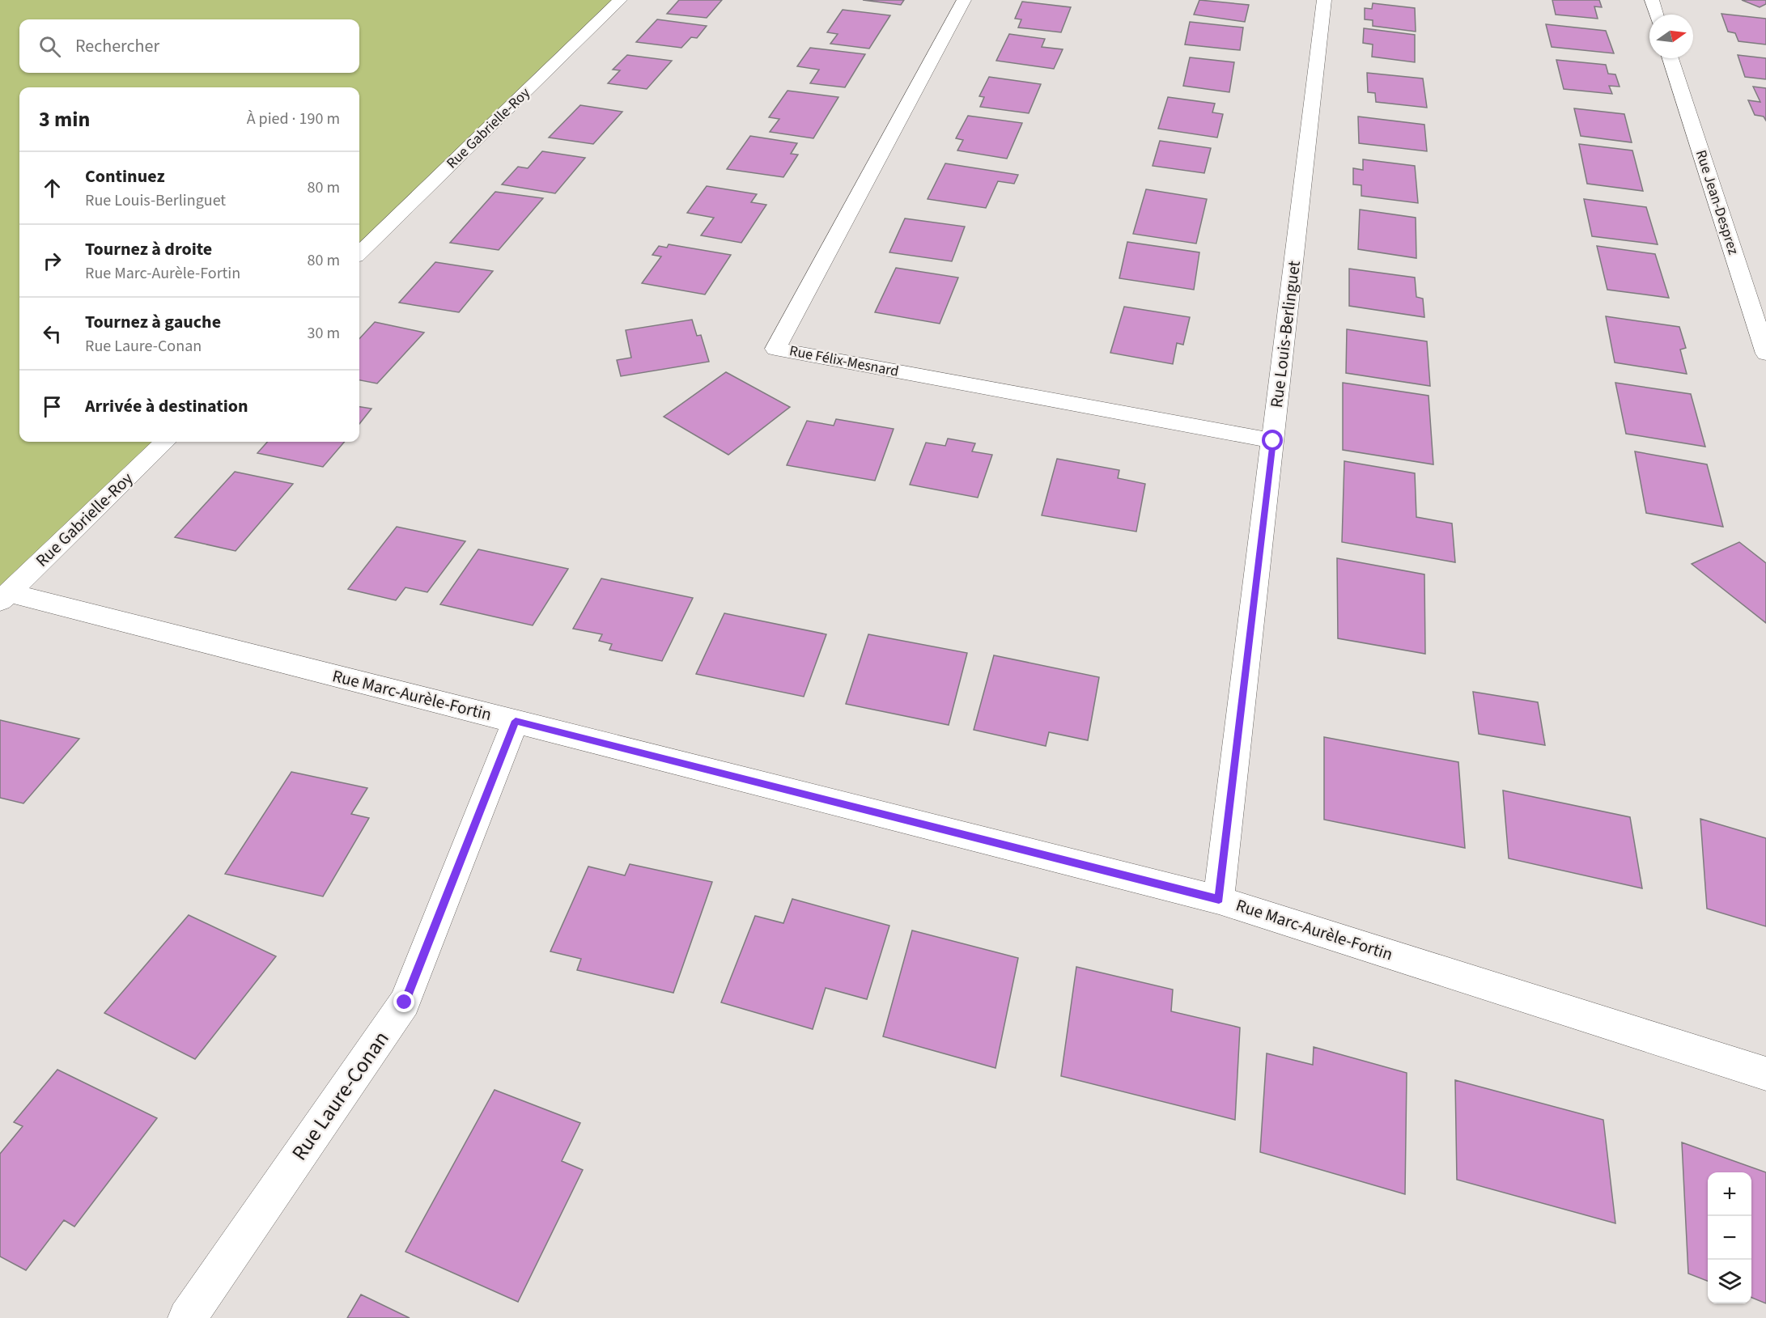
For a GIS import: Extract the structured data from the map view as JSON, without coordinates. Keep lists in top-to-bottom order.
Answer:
{
  "streets": {
    "street": [
      "Rue Gabrielle-Roy",
      "Rue Jean-Desprez",
      "Rue Louis-Berlinguet",
      "Rue Félix-Mesnard",
      "Rue Marc-Aurèle-Fortin",
      "Rue Laure-Conan"
    ]
  },
  "crossings": [
    ["Rue Gabrielle-Roy", "Rue Marc-Aurèle-Fortin"],
    ["Rue Louis-Berlinguet", "Rue Félix-Mesnard"],
    ["Rue Louis-Berlinguet", "Rue Marc-Aurèle-Fortin"],
    ["Rue Marc-Aurèle-Fortin", "Rue Laure-Conan"]
  ],
  "north": "right",
  "page": {
    "search": "Rechercher",
    "heading": ["3 min", "À pied · 190 m"],
    "list": [
      ["Continuez", "Rue Louis-Berlinguet", "80 m"],
      ["Tournez à droite", "Rue Marc-Aurèle-Fortin", "80 m"],
      ["Tournez à gauche", "Rue Laure-Conan", "30 m"],
      "Arrivée à destination"
    ],
    "map_buttons": ["+", "−"]
  }
}
